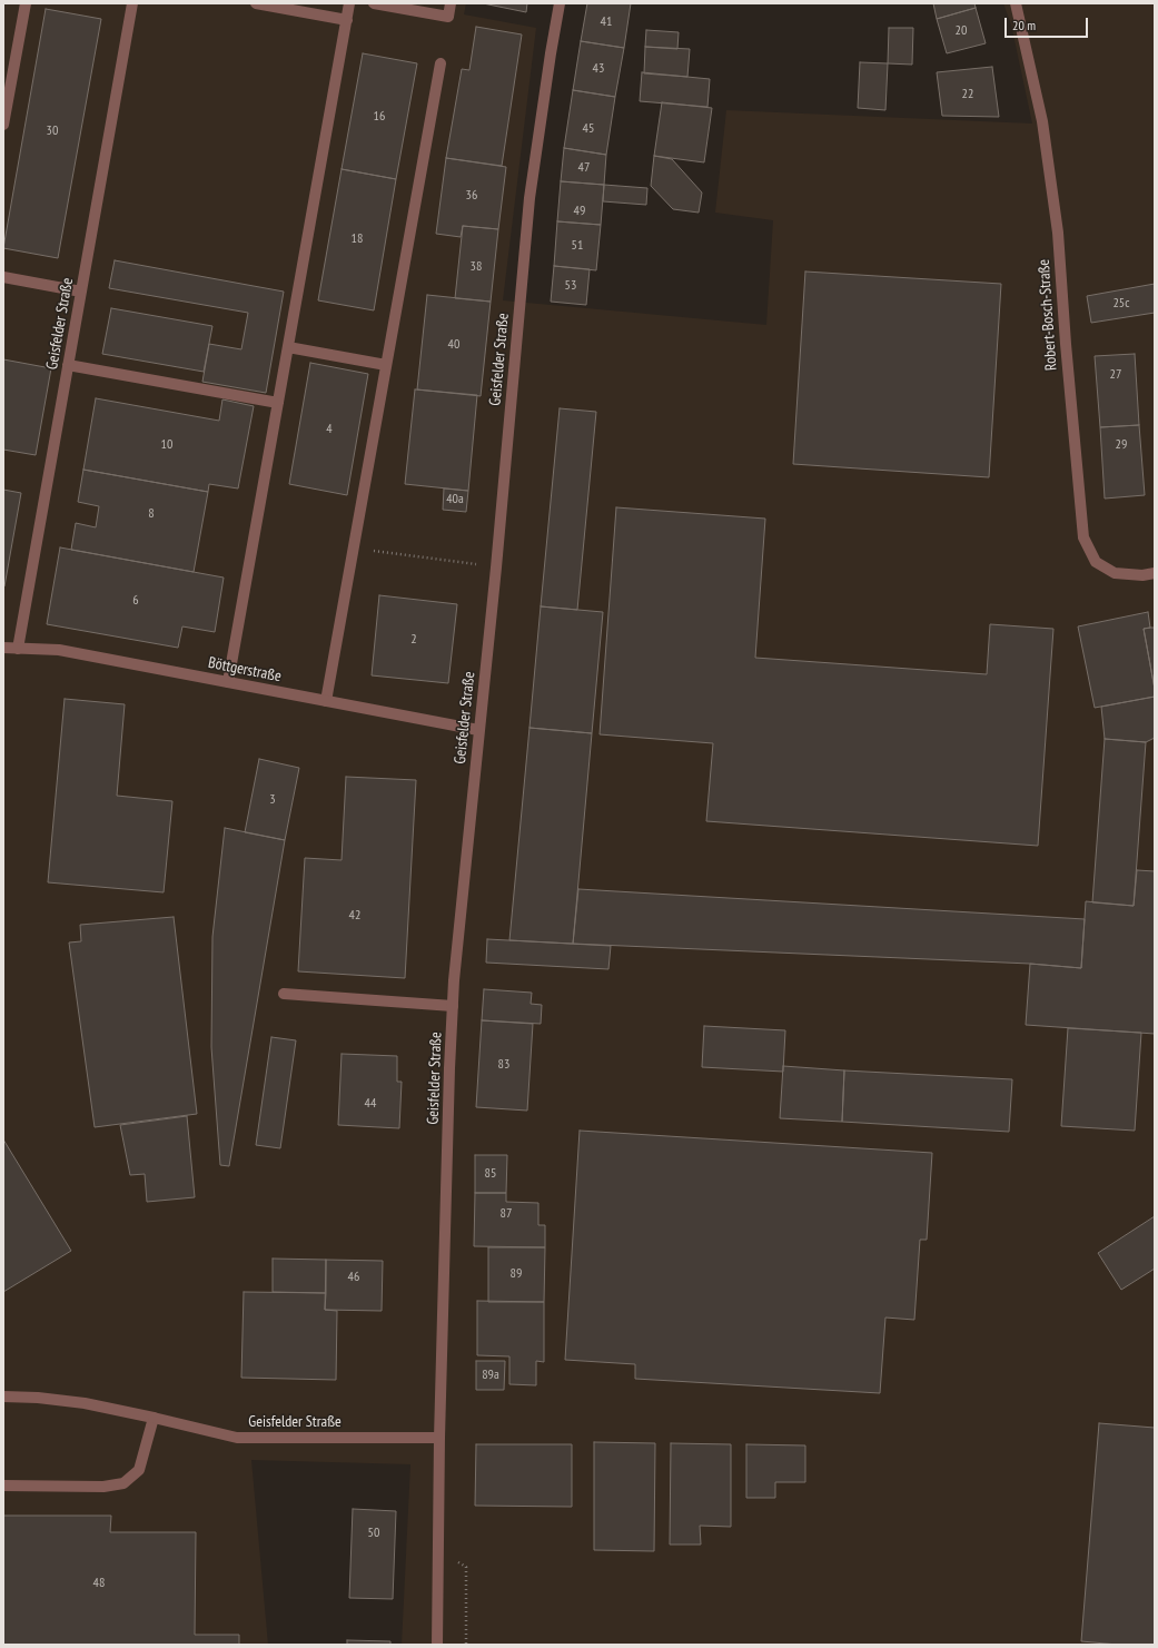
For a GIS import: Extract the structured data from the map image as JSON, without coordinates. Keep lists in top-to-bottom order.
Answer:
{
  "streets": {
    "street": ["Robert-Bosch-Straße", "Geisfelder Straße", "Böttgerstraße"]
  },
  "crossings": [
    ["Geisfelder Straße", "Böttgerstraße"]
  ],
  "house_numbers": [
    "41",
    "20",
    "43",
    "22",
    "16",
    "45",
    "30",
    "47",
    "36",
    "49",
    "18",
    "51",
    "38",
    "53",
    "25c",
    "40",
    "27",
    "4",
    "10",
    "29",
    "40a",
    "8",
    "6",
    "2",
    "3",
    "42",
    "83",
    "44",
    "85",
    "87",
    "89",
    "46",
    "89a",
    "50",
    "48"
  ],
  "scale_bar": "20 m"
}
